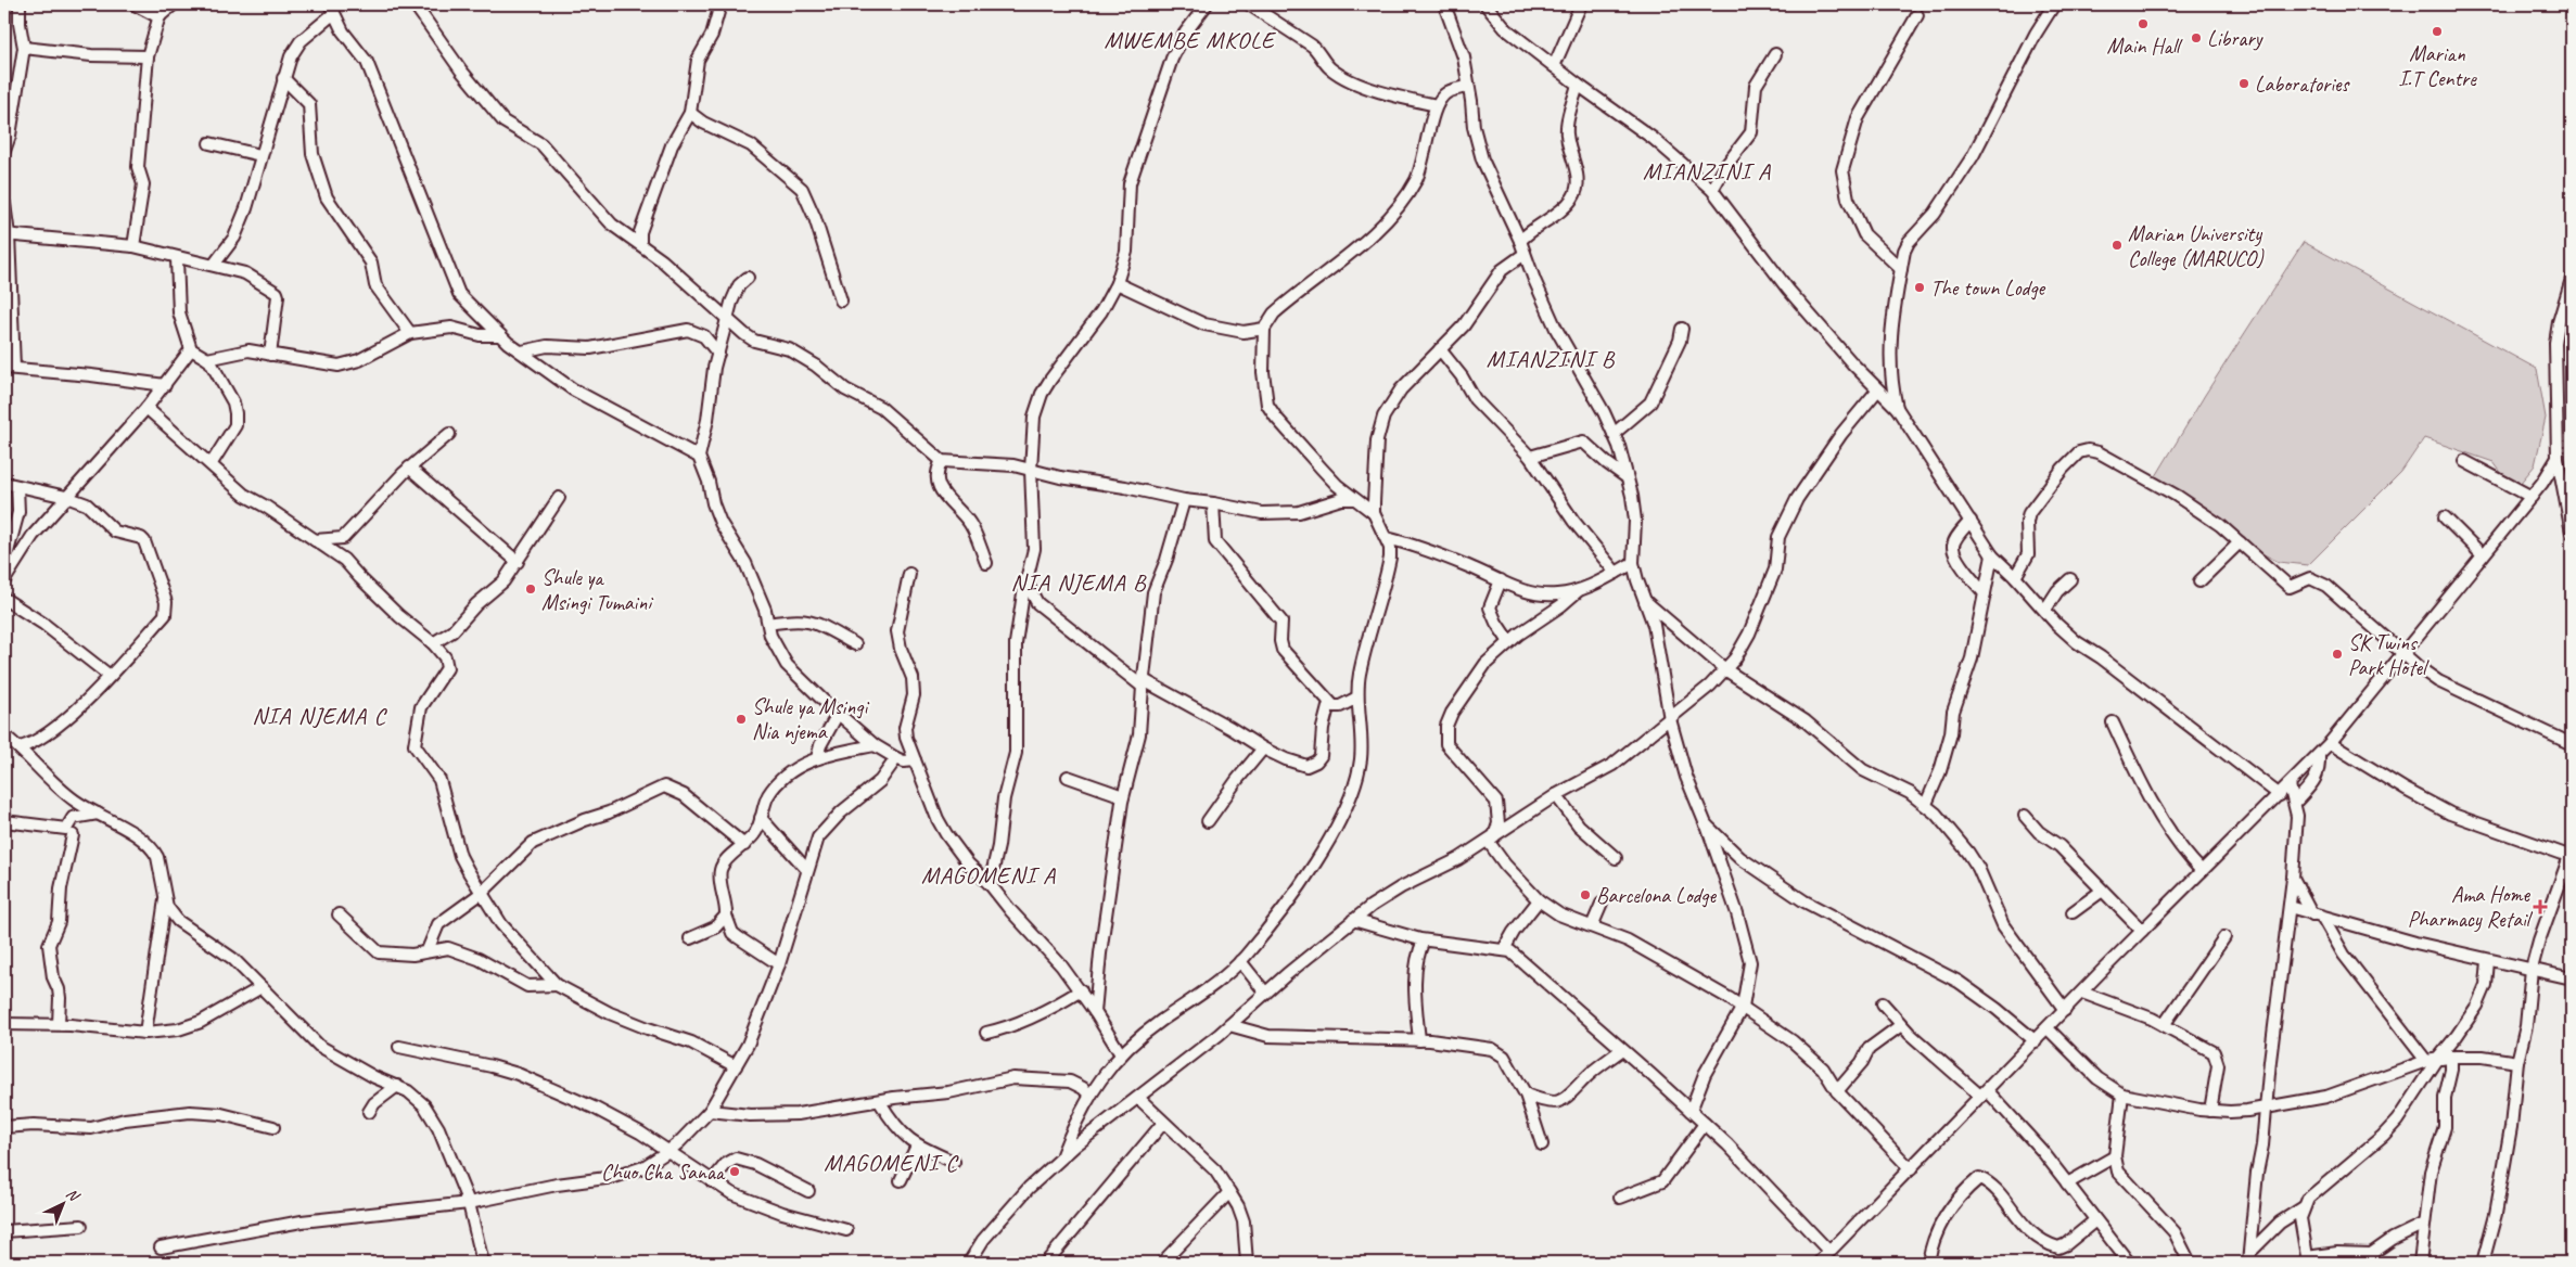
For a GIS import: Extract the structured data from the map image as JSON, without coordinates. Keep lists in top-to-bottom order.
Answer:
{
  "districts": [
    "MWEMBE MKOLE",
    "MIANZINI A",
    "MIANZINI B",
    "NIA NJEMA B",
    "NIA NJEMA C",
    "MAGOMENI A",
    "MAGOMENI C"
  ],
  "places": {
    "other": [
      "Main Hall",
      "Marian I.T Centre",
      "Library",
      "Laboratories",
      "Marian University College (MARUCO)",
      "The town Lodge",
      "Shule ya Msingi Tumaini",
      "SK Twins Park Hotel",
      "Shule ya Msingi Nia njema",
      "Barcelona Lodge",
      "Chuo Cha Sanaa"
    ],
    "health": ["Ama Home Pharmacy Retail"]
  },
  "north": "top right"
}
